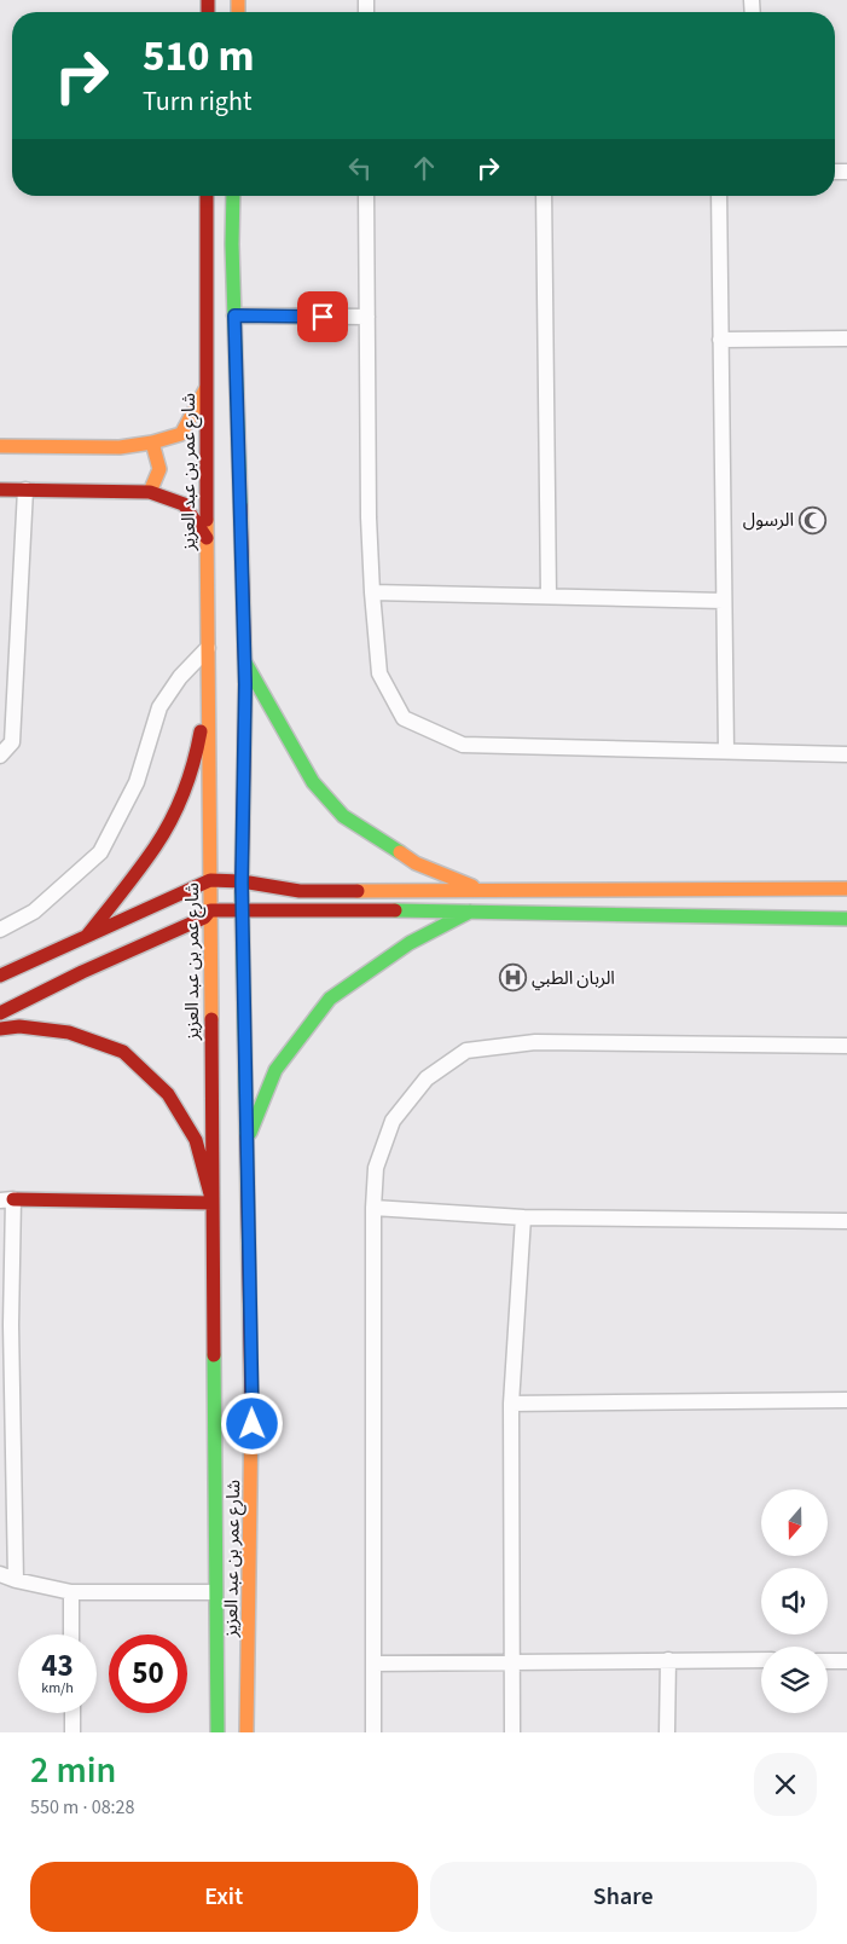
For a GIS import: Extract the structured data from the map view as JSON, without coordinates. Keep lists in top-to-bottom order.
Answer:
{
  "streets": {
    "street": ["شارع عمر بن عبد العزيز"]
  },
  "places": {
    "mosque": ["الرسول"],
    "hospital": ["الربان الطبي"]
  },
  "north": "bottom",
  "page": {
    "turn": ["510 m", "Turn right"],
    "speed": "43 km/h",
    "limit": "50",
    "heading": ["2 min", "550 m · 08:28"],
    "buttons": ["Exit", "Share"]
  }
}
